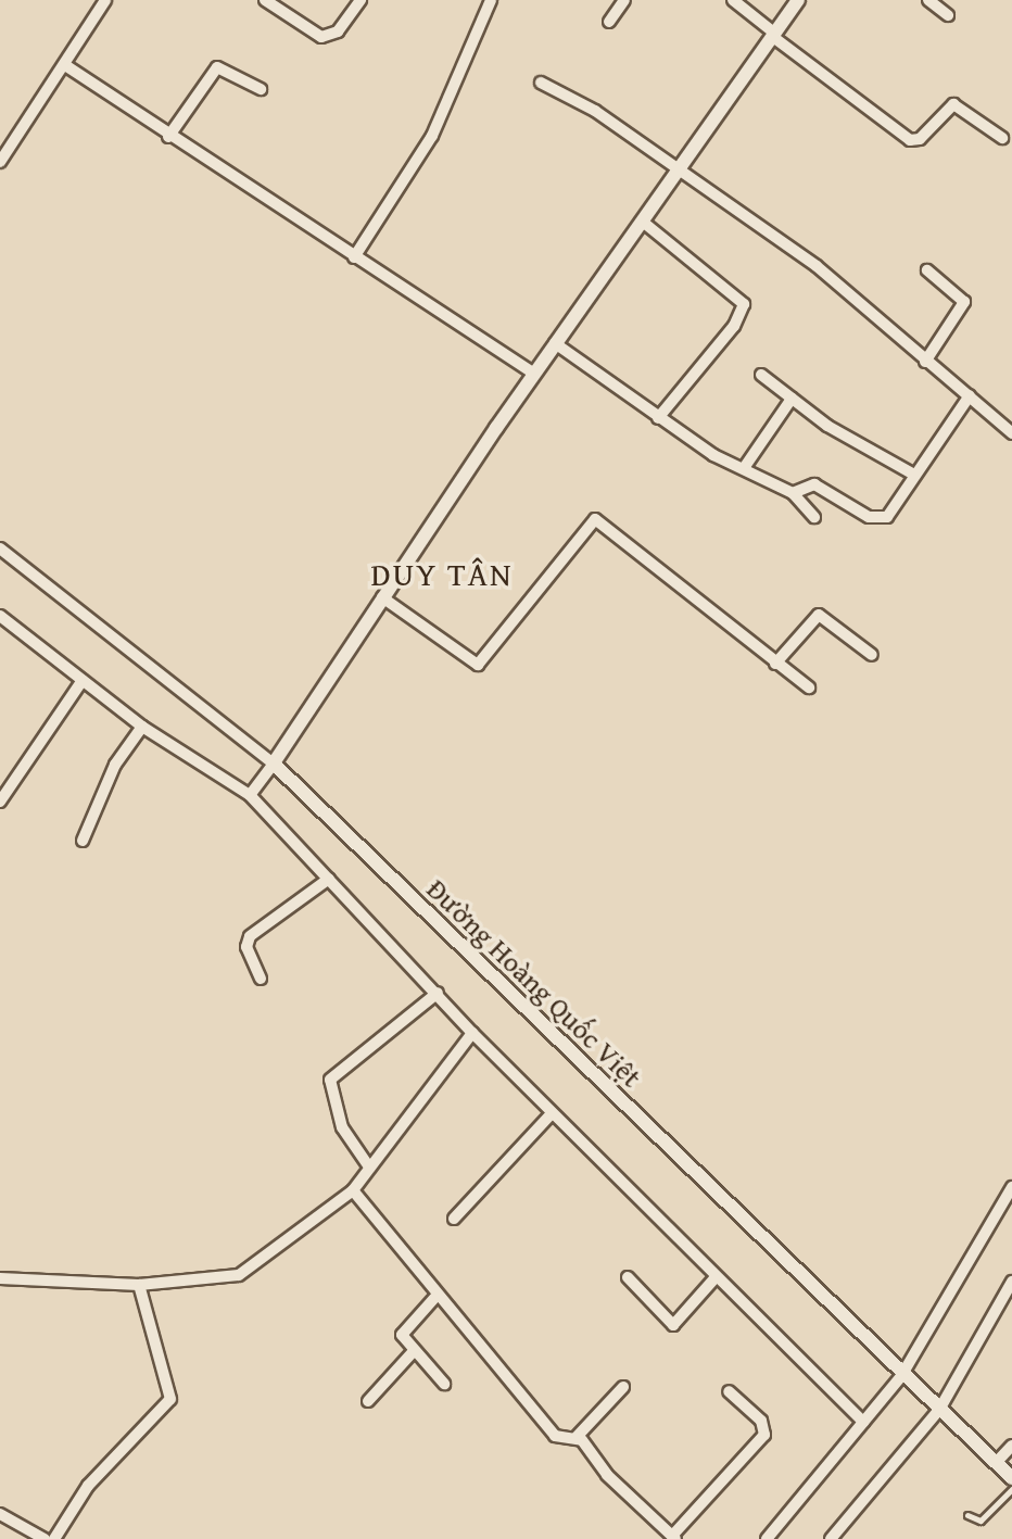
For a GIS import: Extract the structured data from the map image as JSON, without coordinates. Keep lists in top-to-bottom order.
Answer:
{
  "streets": {
    "street": ["Đường Hoàng Quốc Việt"]
  },
  "districts": ["DUY TÂN"]
}
